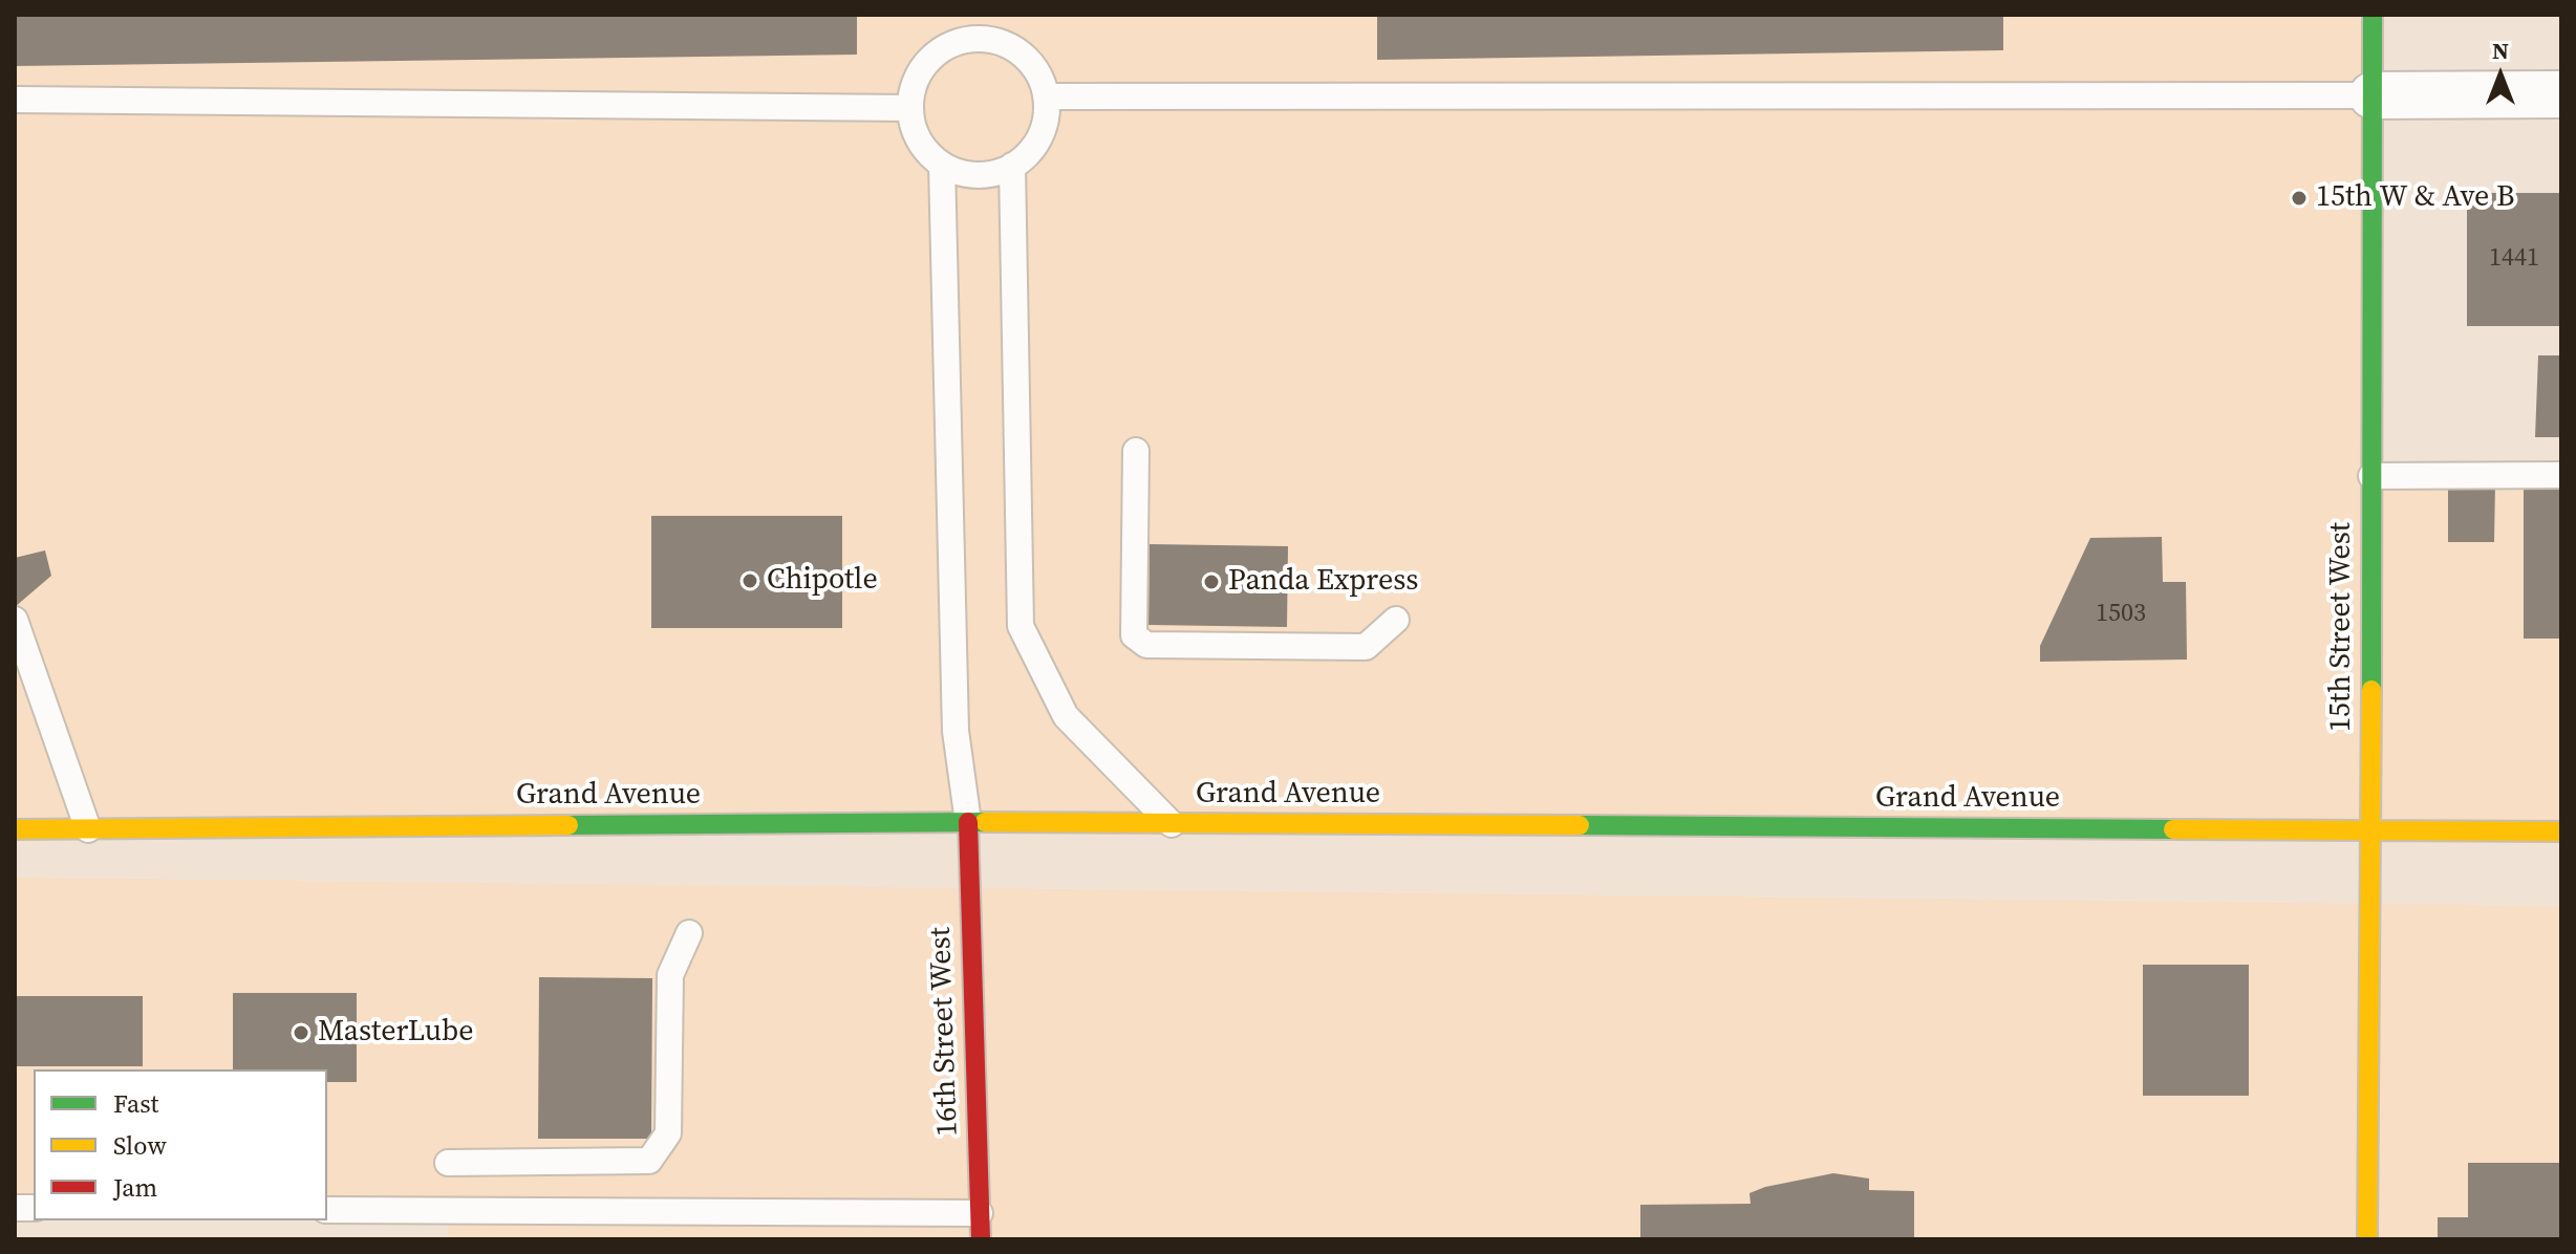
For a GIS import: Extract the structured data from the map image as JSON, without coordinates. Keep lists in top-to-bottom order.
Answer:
{
  "streets": {
    "main road": ["15th Street West", "Grand Avenue", "16th Street West"]
  },
  "crossings": [
    ["15th Street West", "Grand Avenue"],
    ["Grand Avenue", "16th Street West"]
  ],
  "places": [
    "15th W & Ave B",
    "Chipotle",
    "Panda Express",
    "MasterLube"
  ],
  "house_numbers": ["1441", "1503"],
  "legend": ["Fast", "Slow", "Jam"],
  "north": "top"
}
